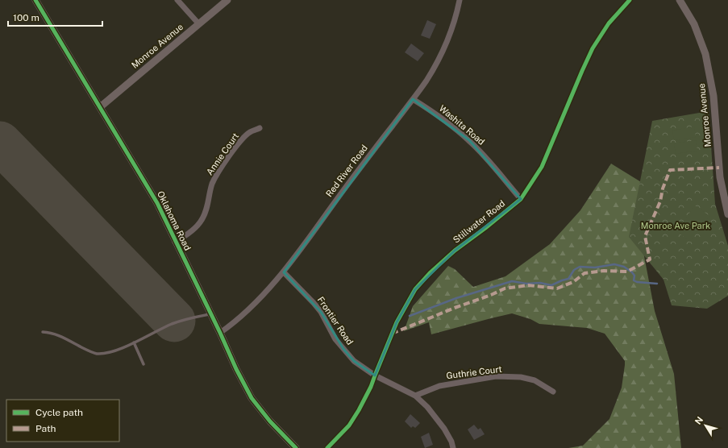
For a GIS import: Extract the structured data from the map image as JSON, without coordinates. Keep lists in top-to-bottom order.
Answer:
{
  "streets": {
    "street": [
      "Monroe Avenue",
      "Washita Road",
      "Annie Court",
      "Red River Road",
      "Oklahoma Road",
      "Stillwater Road",
      "Frontier Road",
      "Guthrie Court"
    ]
  },
  "crossings": [
    ["Monroe Avenue", "Oklahoma Road"],
    ["Washita Road", "Red River Road"],
    ["Washita Road", "Stillwater Road"],
    ["Annie Court", "Oklahoma Road"],
    ["Red River Road", "Oklahoma Road"],
    ["Red River Road", "Frontier Road"],
    ["Stillwater Road", "Frontier Road"],
    ["Frontier Road", "Guthrie Court"]
  ],
  "parks": ["Monroe Ave Park"],
  "legend": ["Cycle path", "Path"],
  "scale_bar": "100 m",
  "north": "top left"
}
